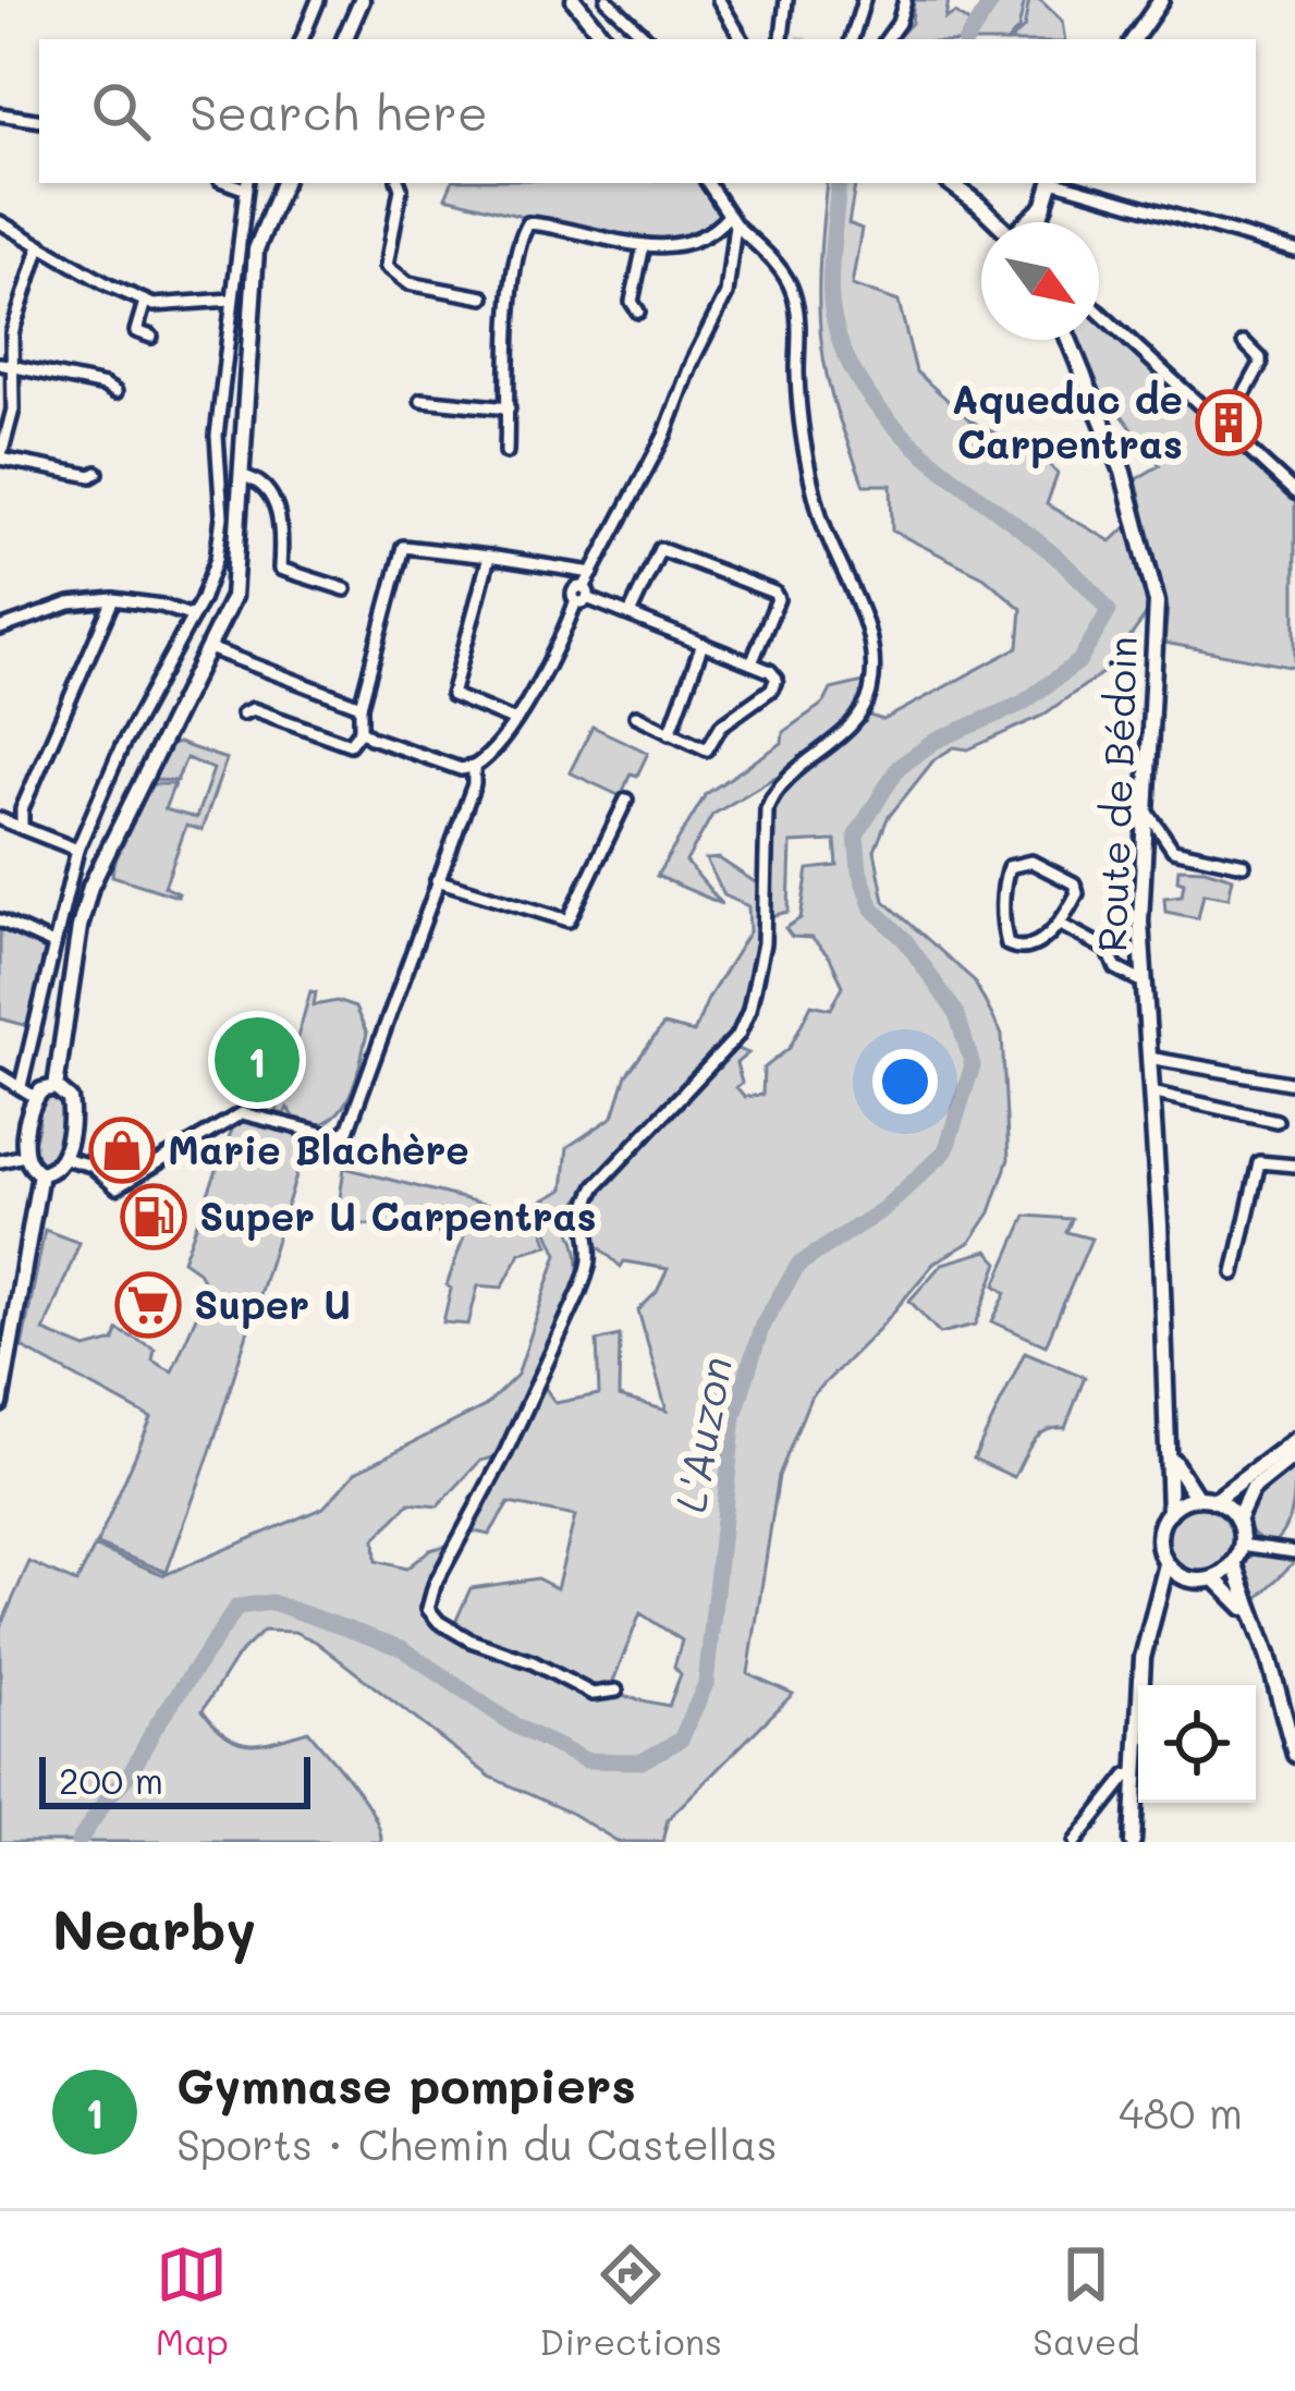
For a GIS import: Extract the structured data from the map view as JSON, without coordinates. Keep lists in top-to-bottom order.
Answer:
{
  "streets": {
    "main road": ["Route de Bédoin"]
  },
  "water": ["L'Auzon"],
  "places": {
    "building": ["Aqueduc de Carpentras"],
    "shop": ["Marie Blachère"],
    "fuel station": ["Super U Carpentras"],
    "supermarket": ["Super U"]
  },
  "scale_bar": "200 m",
  "north": "bottom right",
  "page": {
    "search": "Search here",
    "pins": "1",
    "scale": "200 m",
    "heading": "Nearby",
    "list": [
      {
        "mark": "1",
        "name": "Gymnase pompiers",
        "note": "Sports · Chemin du Castellas",
        "value": "480 m"
      }
    ],
    "nav": ["Map", "Directions", "Saved"]
  }
}
